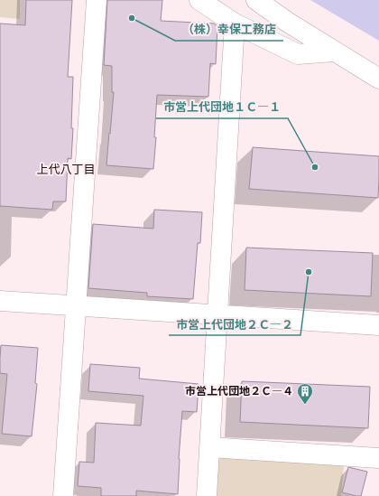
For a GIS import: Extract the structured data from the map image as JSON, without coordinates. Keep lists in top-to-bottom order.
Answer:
{
  "districts": ["上代八丁目"],
  "places": {
    "other": ["（株）幸保工務店", "市営上代団地１Ｃ―１", "市営上代団地２Ｃ―２"],
    "building": ["市営上代団地２Ｃ―４"]
  }
}
